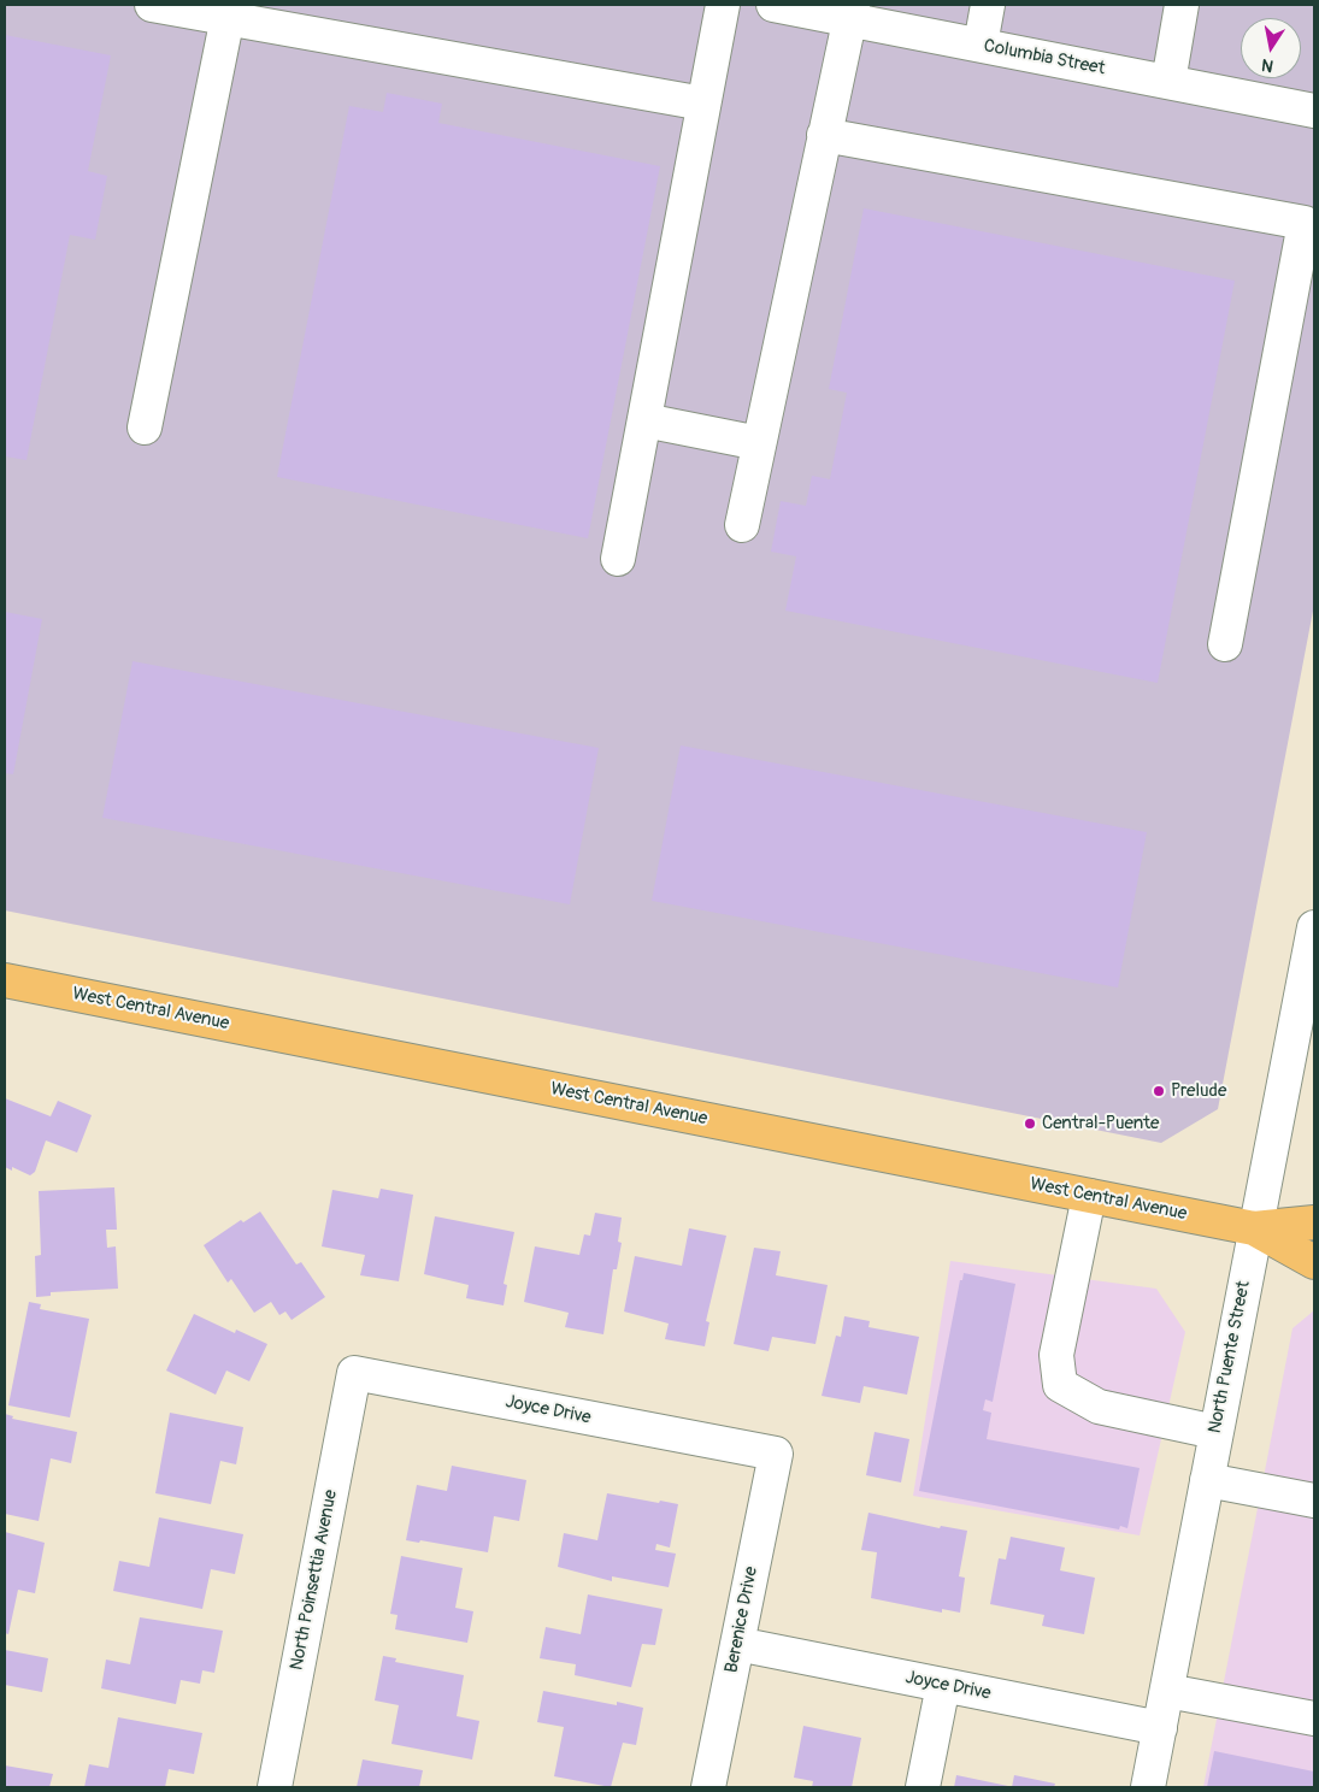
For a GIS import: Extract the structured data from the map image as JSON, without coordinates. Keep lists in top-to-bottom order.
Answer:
{
  "streets": {
    "main road": ["West Central Avenue"],
    "street": [
      "Columbia Street",
      "North Puente Street",
      "Joyce Drive",
      "North Poinsettia Avenue",
      "Berenice Drive"
    ]
  },
  "crossings": [
    ["West Central Avenue", "North Puente Street"],
    ["North Puente Street", "Joyce Drive"],
    ["Joyce Drive", "North Poinsettia Avenue"],
    ["Joyce Drive", "Berenice Drive"]
  ],
  "places": ["Prelude", "Central-Puente"],
  "north": "bottom"
}
